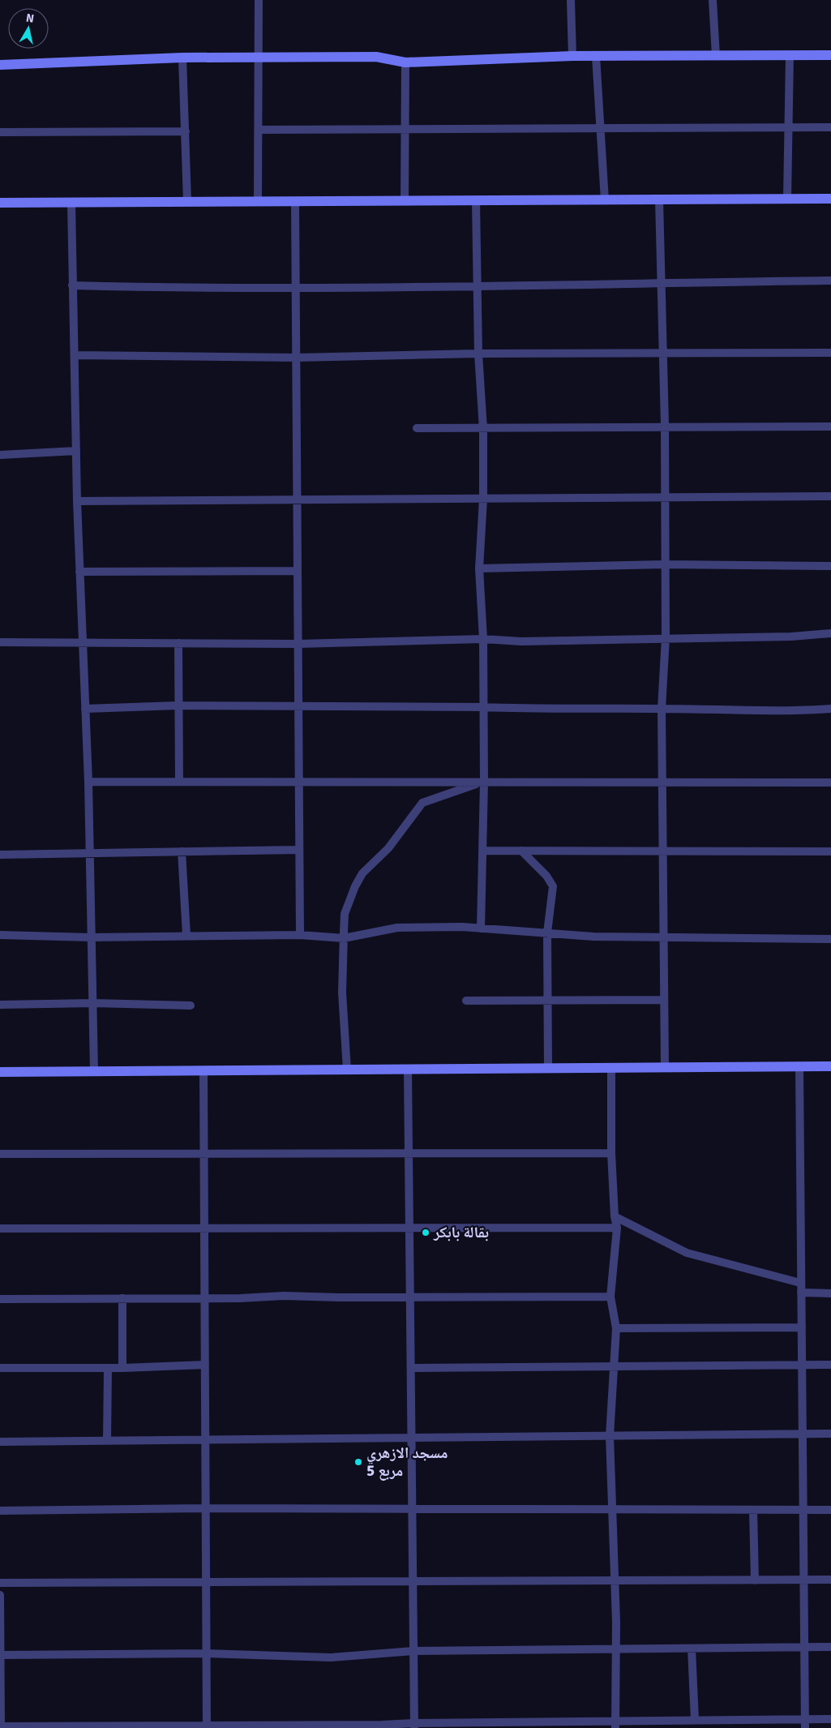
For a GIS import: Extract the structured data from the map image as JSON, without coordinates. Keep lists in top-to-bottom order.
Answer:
{
  "places": ["بقالة بابكر", "مسجد الازهري مربع 5"],
  "north": "top"
}
